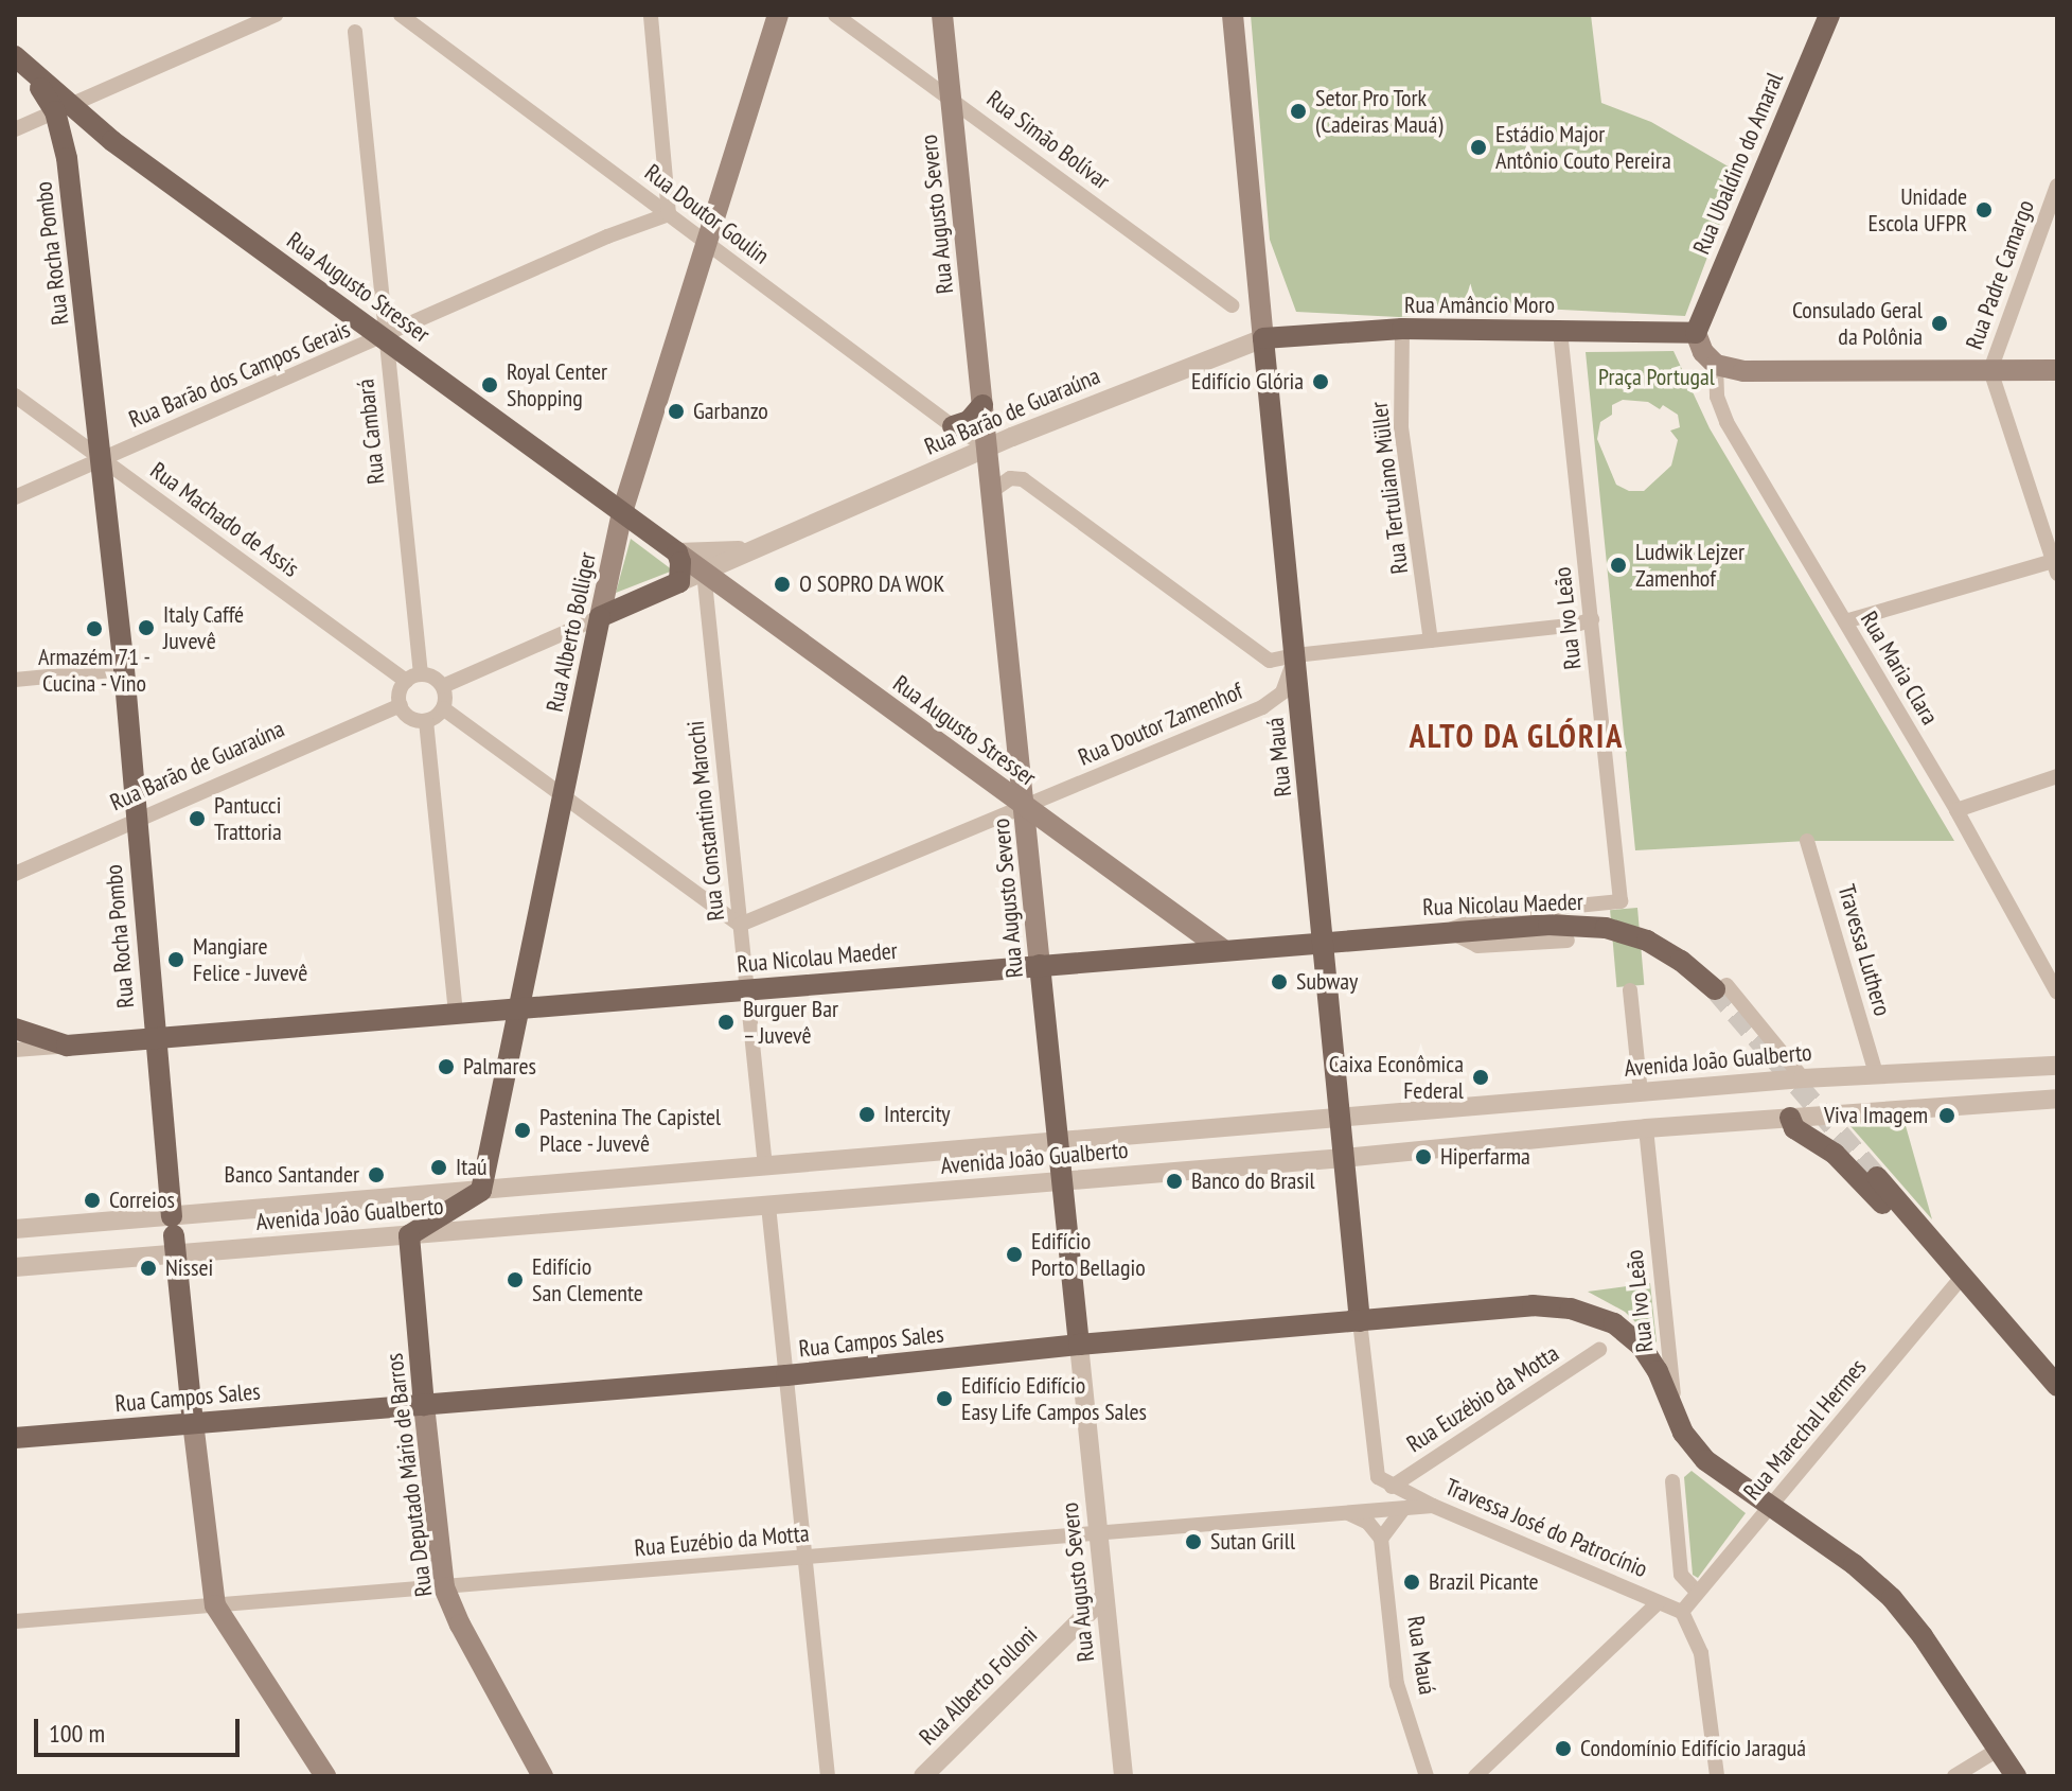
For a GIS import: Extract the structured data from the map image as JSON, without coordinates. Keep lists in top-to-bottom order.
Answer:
{
  "streets": {
    "main road": [
      "Rua Ubaldino do Amaral",
      "Rua Augusto Severo",
      "Rua Rocha Pombo",
      "Rua Augusto Stresser",
      "Rua Amâncio Moro",
      "Rua Barão de Guaraúna",
      "Rua Alberto Bolliger",
      "Rua Mauá",
      "Rua Nicolau Maeder",
      "Rua Campos Sales",
      "Rua Deputado Mário de Barros"
    ],
    "street": [
      "Rua Simão Bolívar",
      "Rua Doutor Goulin",
      "Rua Padre Camargo",
      "Rua Barão dos Campos Gerais",
      "Rua Cambará",
      "Rua Tertuliano Müller",
      "Rua Machado de Assis",
      "Rua Ivo Leão",
      "Rua Maria Clara",
      "Rua Doutor Zamenhof",
      "Rua Constantino Marochi",
      "Travessa Luthero",
      "Avenida João Gualberto",
      "Rua Euzébio da Motta",
      "Rua Marechal Hermes",
      "Travessa José do Patrocínio",
      "Rua Alberto Folloni"
    ]
  },
  "crossings": [
    ["Rua Simão Bolívar", "Rua Augusto Severo"],
    ["Rua Ubaldino do Amaral", "Rua Amâncio Moro"],
    ["Rua Doutor Goulin", "Rua Augusto Severo"],
    ["Rua Doutor Goulin", "Rua Barão dos Campos Gerais"],
    ["Rua Doutor Goulin", "Rua Barão de Guaraúna"],
    ["Rua Doutor Goulin", "Rua Alberto Bolliger"],
    ["Rua Augusto Severo", "Rua Augusto Stresser"],
    ["Rua Augusto Severo", "Rua Barão de Guaraúna"],
    ["Rua Augusto Severo", "Rua Doutor Zamenhof"],
    ["Rua Augusto Severo", "Rua Nicolau Maeder"],
    ["Rua Augusto Severo", "Avenida João Gualberto"],
    ["Rua Augusto Severo", "Rua Campos Sales"],
    ["Rua Augusto Severo", "Rua Euzébio da Motta"],
    ["Rua Augusto Severo", "Rua Alberto Folloni"],
    ["Rua Rocha Pombo", "Rua Augusto Stresser"],
    ["Rua Rocha Pombo", "Rua Barão dos Campos Gerais"],
    ["Rua Rocha Pombo", "Rua Barão de Guaraúna"],
    ["Rua Rocha Pombo", "Rua Machado de Assis"],
    ["Rua Rocha Pombo", "Rua Nicolau Maeder"],
    ["Rua Rocha Pombo", "Avenida João Gualberto"],
    ["Rua Rocha Pombo", "Rua Campos Sales"],
    ["Rua Rocha Pombo", "Rua Euzébio da Motta"],
    ["Rua Augusto Stresser", "Rua Barão dos Campos Gerais"],
    ["Rua Augusto Stresser", "Rua Barão de Guaraúna"],
    ["Rua Augusto Stresser", "Rua Cambará"],
    ["Rua Augusto Stresser", "Rua Alberto Bolliger"],
    ["Rua Augusto Stresser", "Rua Doutor Zamenhof"],
    ["Rua Augusto Stresser", "Rua Constantino Marochi"],
    ["Rua Augusto Stresser", "Rua Nicolau Maeder"],
    ["Rua Amâncio Moro", "Rua Barão de Guaraúna"],
    ["Rua Amâncio Moro", "Rua Tertuliano Müller"],
    ["Rua Amâncio Moro", "Rua Ivo Leão"],
    ["Rua Amâncio Moro", "Rua Mauá"],
    ["Rua Barão dos Campos Gerais", "Rua Cambará"],
    ["Rua Barão dos Campos Gerais", "Rua Machado de Assis"],
    ["Rua Barão de Guaraúna", "Rua Cambará"],
    ["Rua Barão de Guaraúna", "Rua Machado de Assis"],
    ["Rua Barão de Guaraúna", "Rua Alberto Bolliger"],
    ["Rua Barão de Guaraúna", "Rua Mauá"],
    ["Rua Barão de Guaraúna", "Rua Constantino Marochi"],
    ["Rua Cambará", "Rua Machado de Assis"],
    ["Rua Ivo Leão", "Rua Nicolau Maeder"],
    ["Rua Ivo Leão", "Avenida João Gualberto"],
    ["Rua Ivo Leão", "Rua Campos Sales"],
    ["Rua Alberto Bolliger", "Rua Nicolau Maeder"],
    ["Rua Alberto Bolliger", "Avenida João Gualberto"],
    ["Rua Doutor Zamenhof", "Rua Mauá"],
    ["Rua Doutor Zamenhof", "Rua Constantino Marochi"],
    ["Rua Mauá", "Rua Nicolau Maeder"],
    ["Rua Mauá", "Avenida João Gualberto"],
    ["Rua Mauá", "Rua Campos Sales"],
    ["Rua Mauá", "Rua Euzébio da Motta"],
    ["Rua Mauá", "Travessa José do Patrocínio"],
    ["Rua Constantino Marochi", "Rua Nicolau Maeder"],
    ["Rua Constantino Marochi", "Avenida João Gualberto"],
    ["Travessa Luthero", "Avenida João Gualberto"],
    ["Avenida João Gualberto", "Rua Deputado Mário de Barros"],
    ["Rua Campos Sales", "Rua Marechal Hermes"],
    ["Rua Campos Sales", "Rua Deputado Mário de Barros"],
    ["Rua Euzébio da Motta", "Rua Deputado Mário de Barros"],
    ["Rua Euzébio da Motta", "Travessa José do Patrocínio"],
    ["Rua Marechal Hermes", "Travessa José do Patrocínio"]
  ],
  "districts": ["ALTO DA GLÓRIA"],
  "parks": ["Praça Portugal"],
  "places": [
    "Setor Pro Tork (Cadeiras Mauá)",
    "Estádio Major Antônio Couto Pereira",
    "Unidade Escola UFPR",
    "Consulado Geral da Polônia",
    "Edifício Glória",
    "Royal Center Shopping",
    "Garbanzo",
    "Ludwik Lejzer Zamenhof",
    "O SOPRO DA WOK",
    "Italy Caffé Juvevê",
    "Armazém 71 - Cucina - Vino",
    "Pantucci Trattoria",
    "Mangiare Felice - Juvevê",
    "Subway",
    "Burguer Bar – Juvevê",
    "Palmares",
    "Caixa Econômica Federal",
    "Intercity",
    "Viva Imagem",
    "Pastenina The Capistel Place - Juvevê",
    "Hiperfarma",
    "Itaú",
    "Banco Santander",
    "Banco do Brasil",
    "Correios",
    "Edifício Porto Bellagio",
    "Nissei",
    "Edifício San Clemente",
    "Edifício Edifício Easy Life Campos Sales",
    "Sutan Grill",
    "Brazil Picante",
    "Condomínio Edifício Jaraguá"
  ],
  "scale_bar": "100 m"
}
